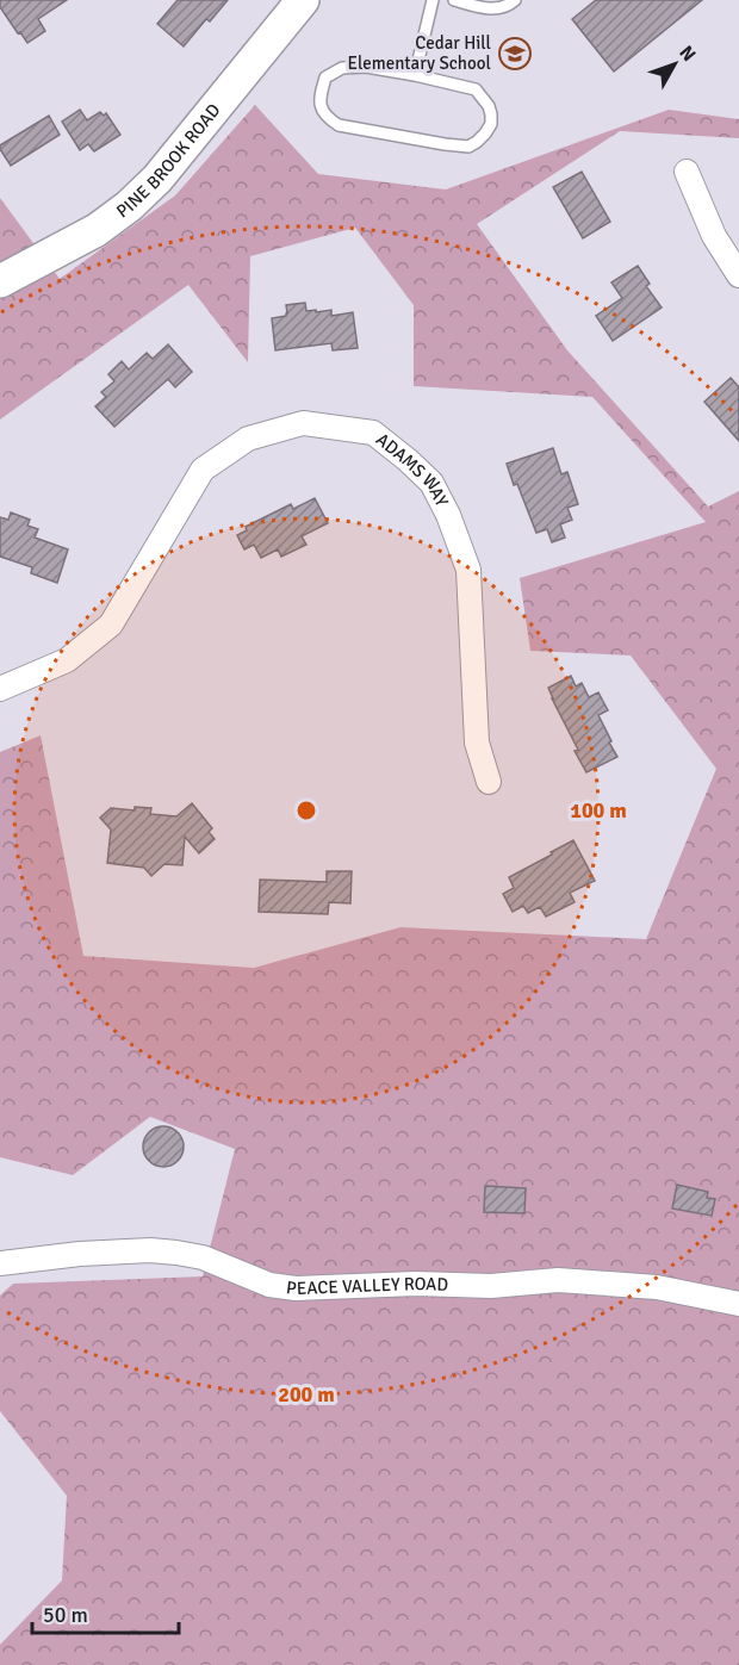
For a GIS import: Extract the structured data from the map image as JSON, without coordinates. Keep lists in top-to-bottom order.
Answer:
{
  "streets": {
    "street": ["PINE BROOK ROAD", "ADAMS WAY", "PEACE VALLEY ROAD"]
  },
  "places": {
    "school or university": ["Cedar Hill Elementary School"]
  },
  "scale_bar": "50 m",
  "north": "top right",
  "rings": ["100 m", "200 m"]
}
